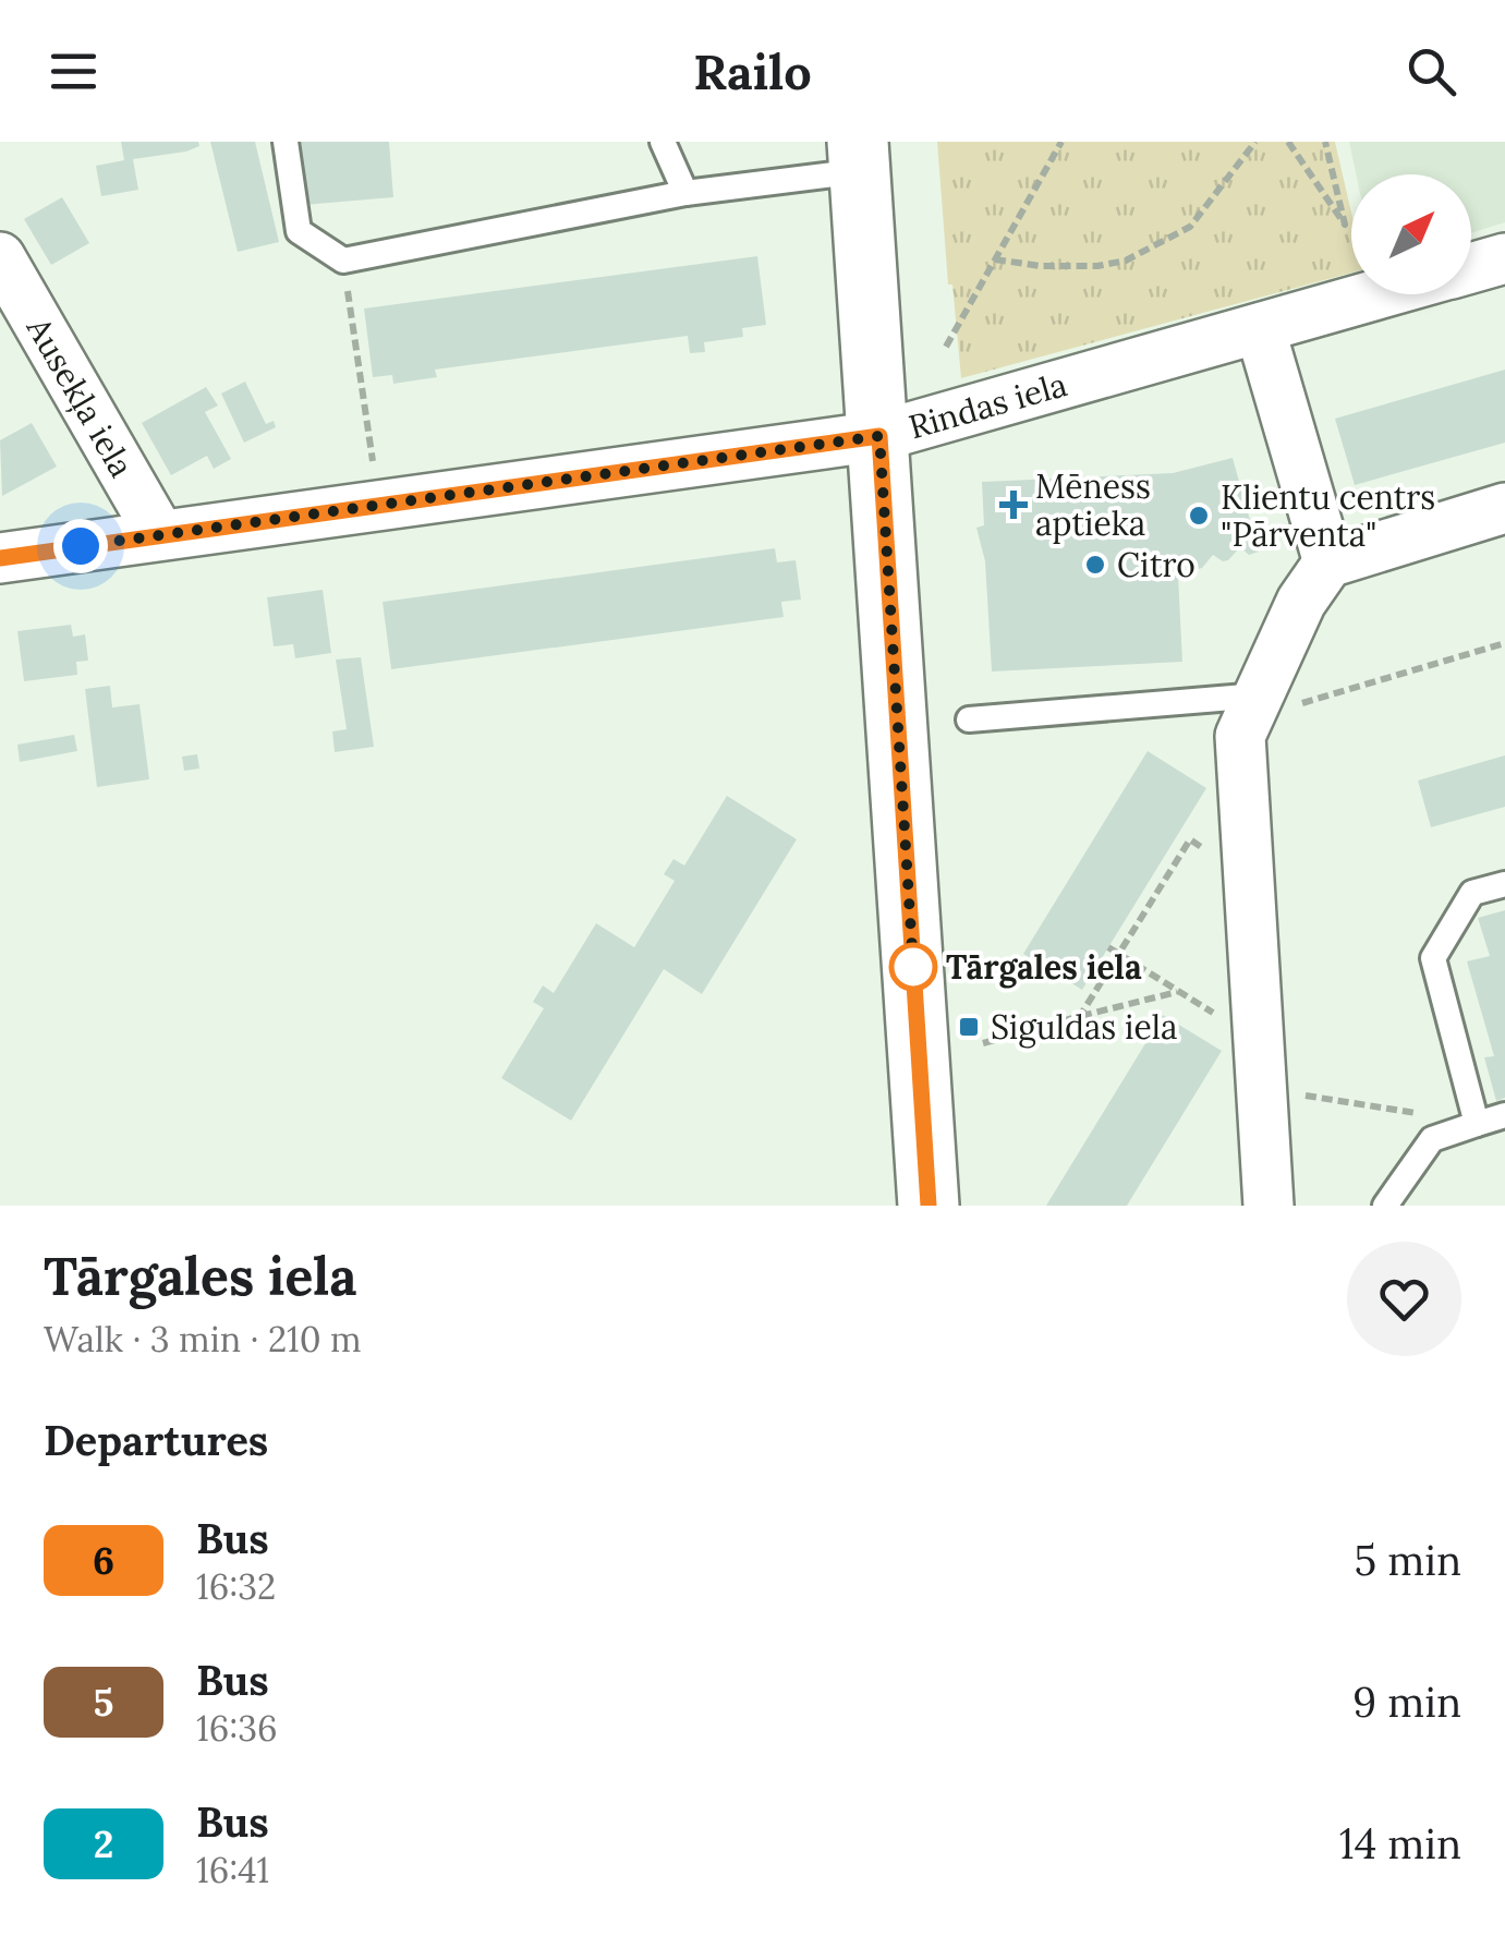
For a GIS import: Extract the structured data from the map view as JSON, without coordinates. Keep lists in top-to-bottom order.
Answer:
{
  "streets": {
    "street": ["Ausekļa iela", "Rindas iela"]
  },
  "crossings": [
    ["Ausekļa iela", "Rindas iela"]
  ],
  "places": {
    "health": ["Mēness aptieka"],
    "other": ["Klientu centrs \"Pārventa\"", "Citro", "Tārgales iela"],
    "transit": ["Siguldas iela"]
  },
  "lines": ["bus line 6"],
  "north": "top right",
  "page": {
    "header": "Railo",
    "heading": [
      ["Tārgales iela", "Walk · 3 min · 210 m"],
      "Departures"
    ],
    "list": [
      {
        "mark": "6",
        "name": "Bus",
        "note": "16:32",
        "value": "5 min"
      },
      {
        "mark": "5",
        "name": "Bus",
        "note": "16:36",
        "value": "9 min"
      },
      {
        "mark": "2",
        "name": "Bus",
        "note": "16:41",
        "value": "14 min"
      }
    ]
  }
}
